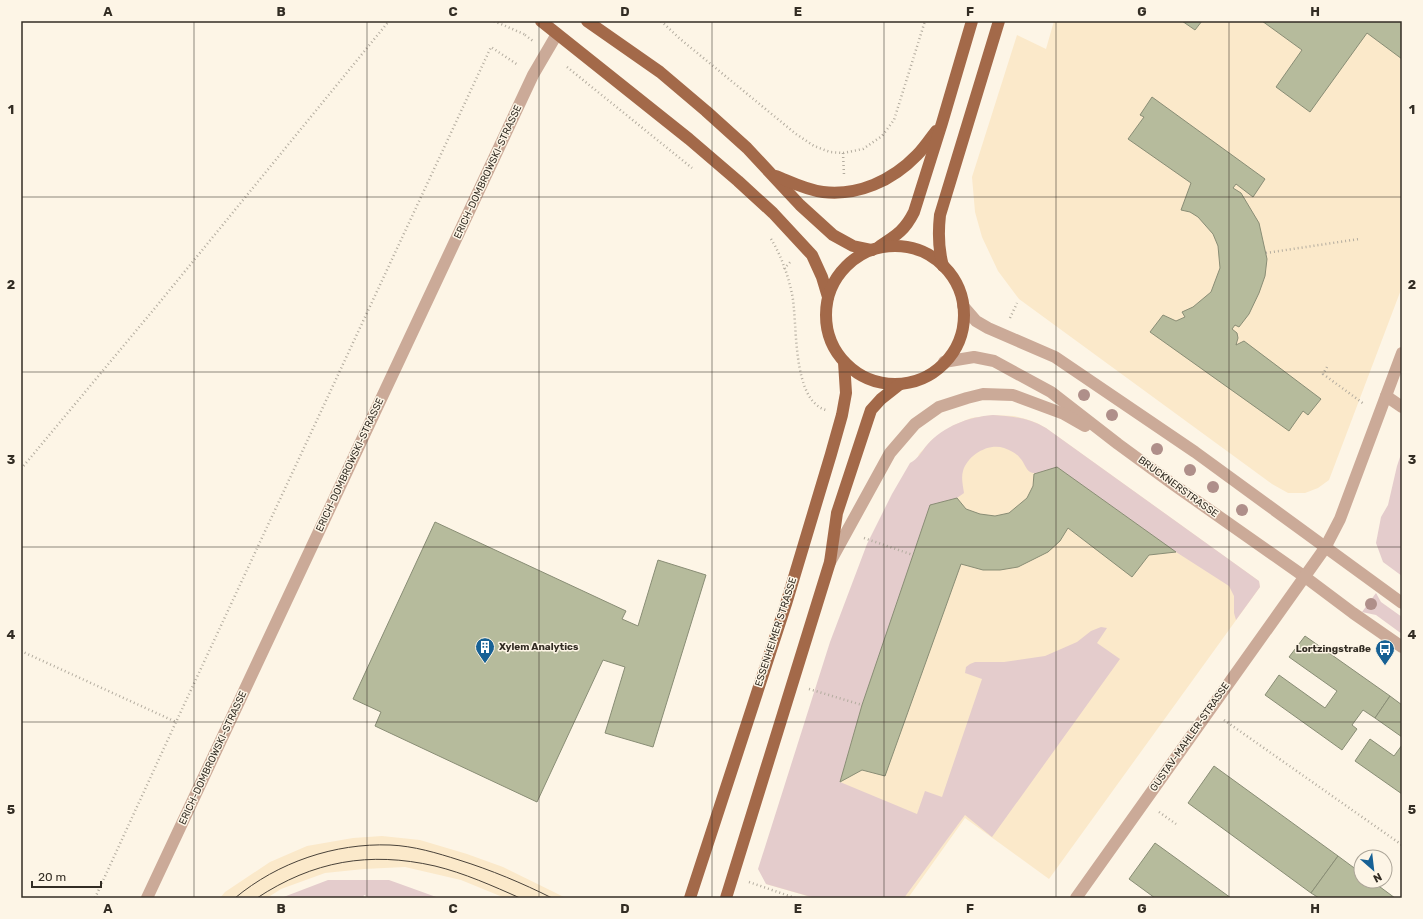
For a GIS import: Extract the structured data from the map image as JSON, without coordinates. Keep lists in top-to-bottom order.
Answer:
{
  "streets": {
    "main road": ["ESSENHEIMER STRASSE"],
    "street": ["ERICH-DOMBROWSKI-STRASSE", "BRUCKNERSTRASSE", "GUSTAV-MAHLER-STRASSE"]
  },
  "crossings": [
    ["BRUCKNERSTRASSE", "ESSENHEIMER STRASSE"],
    ["BRUCKNERSTRASSE", "GUSTAV-MAHLER-STRASSE"]
  ],
  "places": {
    "building": ["Xylem Analytics"],
    "bus stop": ["Lortzingstraße"]
  },
  "scale_bar": "20 m",
  "north": "bottom right",
  "grid": {
    "columns": [
      "A",
      "B",
      "C",
      "D",
      "E",
      "F",
      "G",
      "H"
    ],
    "rows": [
      "1",
      "2",
      "3",
      "4",
      "5"
    ]
  }
}
